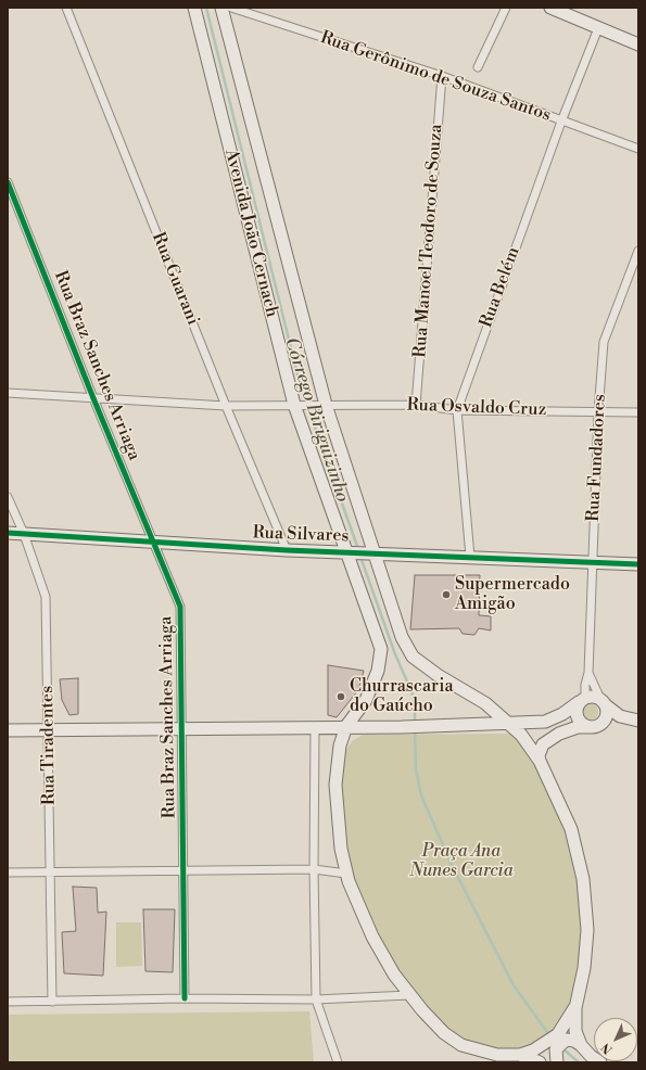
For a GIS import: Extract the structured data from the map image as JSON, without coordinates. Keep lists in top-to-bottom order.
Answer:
{
  "streets": {
    "main road": ["Avenida João Cernach", "Rua Silvares"],
    "street": [
      "Rua Gerônimo de Souza Santos",
      "Rua Manoel Teodoro de Souza",
      "Rua Guarani",
      "Rua Belém",
      "Rua Braz Sanches Arriaga",
      "Rua Osvaldo Cruz",
      "Rua Fundadores",
      "Rua Tiradentes"
    ]
  },
  "crossings": [
    ["Rua Gerônimo de Souza Santos", "Rua Manoel Teodoro de Souza"],
    ["Rua Gerônimo de Souza Santos", "Rua Belém"],
    ["Avenida João Cernach", "Rua Osvaldo Cruz"],
    ["Avenida João Cernach", "Rua Silvares"],
    ["Rua Manoel Teodoro de Souza", "Rua Osvaldo Cruz"],
    ["Rua Guarani", "Rua Osvaldo Cruz"],
    ["Rua Guarani", "Rua Silvares"],
    ["Rua Belém", "Rua Osvaldo Cruz"],
    ["Rua Belém", "Rua Silvares"],
    ["Rua Braz Sanches Arriaga", "Rua Osvaldo Cruz"],
    ["Rua Braz Sanches Arriaga", "Rua Silvares"],
    ["Rua Osvaldo Cruz", "Rua Fundadores"],
    ["Rua Fundadores", "Rua Silvares"],
    ["Rua Silvares", "Rua Tiradentes"]
  ],
  "water": ["Córrego Biriguizinho"],
  "parks": ["Praça Ana Nunes Garcia"],
  "places": ["Supermercado Amigão", "Churrascaria do Gaúcho"],
  "north": "bottom left"
}
